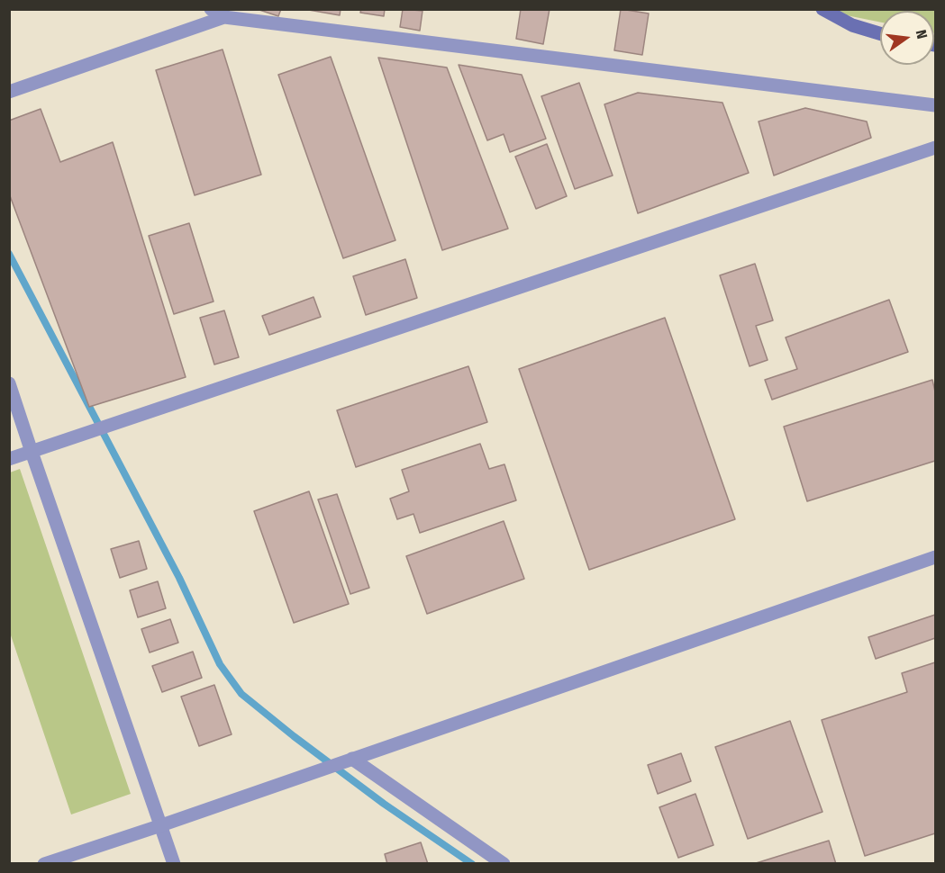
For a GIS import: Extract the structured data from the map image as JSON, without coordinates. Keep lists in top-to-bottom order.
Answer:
{
  "north": "right"
}
